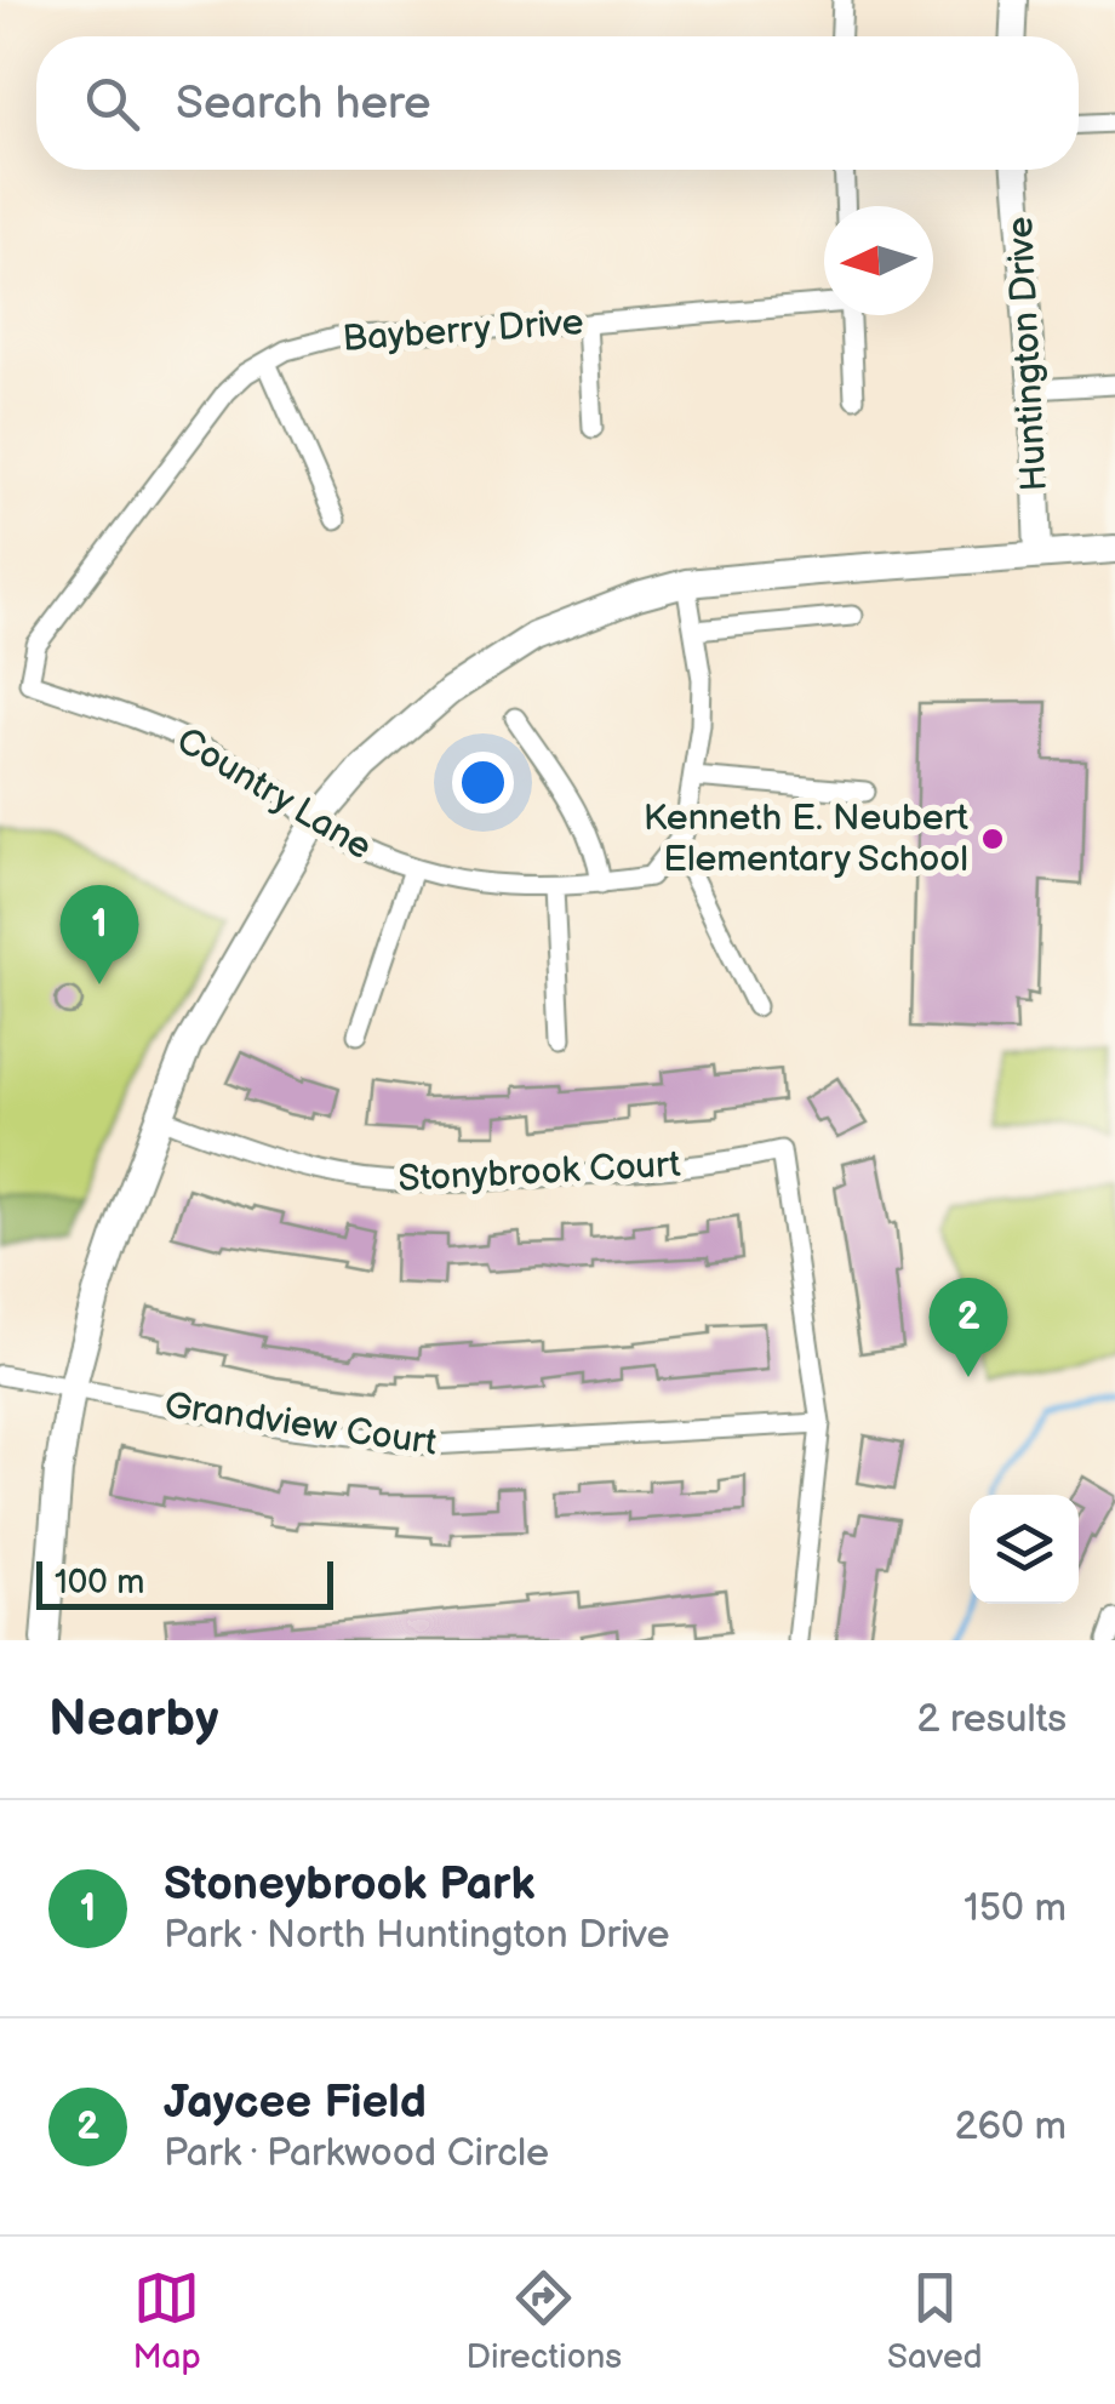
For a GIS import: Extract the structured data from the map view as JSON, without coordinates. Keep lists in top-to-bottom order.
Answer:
{
  "streets": {
    "street": [
      "Bayberry Drive",
      "Huntington Drive",
      "Country Lane",
      "Stonybrook Court",
      "Grandview Court"
    ]
  },
  "crossings": [
    ["Bayberry Drive", "Country Lane"],
    ["Stonybrook Court", "Grandview Court"]
  ],
  "places": ["Kenneth E. Neubert Elementary School"],
  "scale_bar": "100 m",
  "north": "left",
  "page": {
    "search": "Search here",
    "pins": ["1", "2"],
    "scale": "100 m",
    "heading": ["Nearby", "2 results"],
    "list": [
      {
        "mark": "1",
        "name": "Stoneybrook Park",
        "note": "Park · North Huntington Drive",
        "value": "150 m"
      },
      {
        "mark": "2",
        "name": "Jaycee Field",
        "note": "Park · Parkwood Circle",
        "value": "260 m"
      }
    ],
    "nav": ["Map", "Directions", "Saved"]
  }
}
